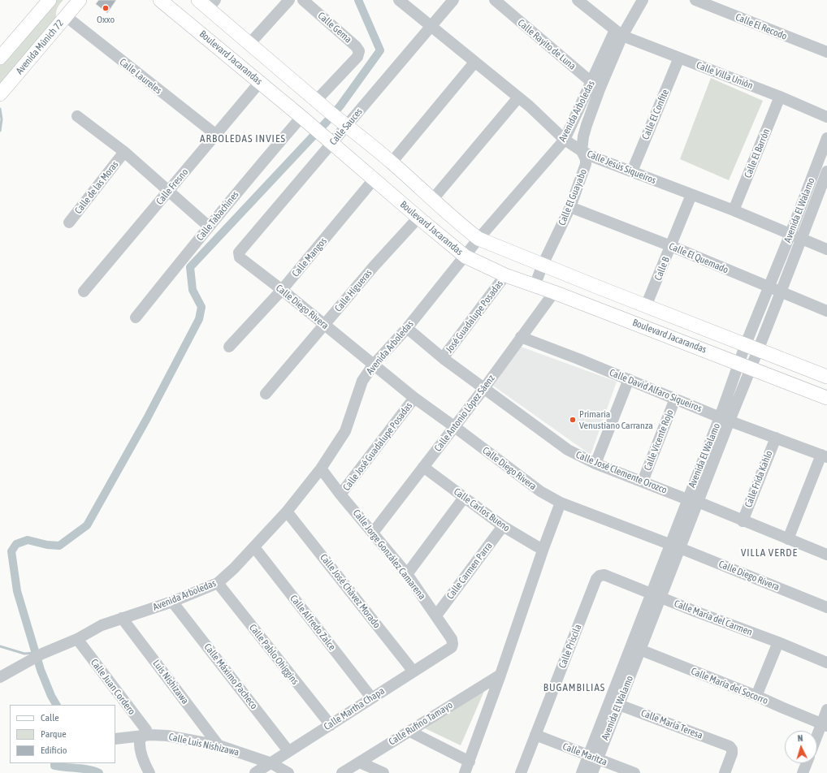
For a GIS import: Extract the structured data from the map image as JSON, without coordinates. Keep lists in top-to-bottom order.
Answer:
{
  "streets": {
    "main road": ["Avenida Múnich 72", "Boulevard Jacarandas"],
    "street": [
      "Calle El Recodo",
      "Calle Gema",
      "Calle Rayito de Luna",
      "Calle Villa Unión",
      "Calle Laureles",
      "Avenida Arboledas",
      "Calle El Confite",
      "Calle Sauces",
      "Calle El Barrón",
      "Calle Jesús Siqueiros",
      "Calle Fresno",
      "Calle de las Moras",
      "Calle El Guayabo",
      "Avenida El Walamo",
      "Calle Tabachines",
      "Calle Mangos",
      "Calle El Quemado",
      "Calle B",
      "Calle Higueras",
      "Calle Diego Rivera",
      "José Guadalupe Posadas",
      "Calle David Alfaro Siqueiros",
      "Calle Antonio López Sáenz",
      "Calle Vicente Rojo",
      "Calle José Guadalupe Posadas",
      "Calle José Clemente Orozco",
      "Calle Frida Kahlo",
      "Calle Carlos Bueno",
      "Calle Jorge González Camarena",
      "Calle Carmen Parra",
      "Calle José Chávez Morado",
      "Calle María del Carmen",
      "Calle Alfredo Zalce",
      "Calle Priscila",
      "Calle Pablo Ohiggins",
      "Calle Máximo Pacheco",
      "Luis Nishizawa",
      "Calle María del Socorro",
      "Calle Juan Cordero",
      "Calle Martha Chapa",
      "Calle Rufino Tamayo",
      "Calle María Teresa",
      "Calle Luis Nishizawa",
      "Calle Maritza"
    ]
  },
  "crossings": [
    ["Calle Gema", "Boulevard Jacarandas"],
    ["Calle Rayito de Luna", "Avenida Arboledas"],
    ["Calle Rayito de Luna", "Calle El Guayabo"],
    ["Avenida Múnich 72", "Calle Laureles"],
    ["Boulevard Jacarandas", "Avenida Arboledas"],
    ["Boulevard Jacarandas", "Calle Sauces"],
    ["Boulevard Jacarandas", "Calle Fresno"],
    ["Boulevard Jacarandas", "Calle El Guayabo"],
    ["Boulevard Jacarandas", "Avenida El Walamo"],
    ["Boulevard Jacarandas", "Calle Tabachines"],
    ["Boulevard Jacarandas", "Calle Mangos"],
    ["Boulevard Jacarandas", "Calle B"],
    ["Boulevard Jacarandas", "Calle Higueras"],
    ["Boulevard Jacarandas", "José Guadalupe Posadas"],
    ["Boulevard Jacarandas", "Calle Antonio López Sáenz"],
    ["Calle Villa Unión", "Calle El Confite"],
    ["Calle Villa Unión", "Calle El Barrón"],
    ["Calle Villa Unión", "Calle El Guayabo"],
    ["Calle Laureles", "Calle Fresno"],
    ["Avenida Arboledas", "Calle Jesús Siqueiros"],
    ["Avenida Arboledas", "Calle El Guayabo"],
    ["Avenida Arboledas", "Calle Diego Rivera"],
    ["Avenida Arboledas", "Calle José Clemente Orozco"],
    ["Avenida Arboledas", "Calle Jorge González Camarena"],
    ["Avenida Arboledas", "Calle José Chávez Morado"],
    ["Avenida Arboledas", "Calle Alfredo Zalce"],
    ["Avenida Arboledas", "Calle Pablo Ohiggins"],
    ["Avenida Arboledas", "Calle Máximo Pacheco"],
    ["Avenida Arboledas", "Luis Nishizawa"],
    ["Avenida Arboledas", "Calle Juan Cordero"],
    ["Calle El Confite", "Calle Jesús Siqueiros"],
    ["Calle Sauces", "Calle Jesús Siqueiros"],
    ["Calle Sauces", "Calle Diego Rivera"],
    ["Calle El Barrón", "Calle Jesús Siqueiros"],
    ["Calle Jesús Siqueiros", "Calle El Guayabo"],
    ["Calle Jesús Siqueiros", "Avenida El Walamo"],
    ["Calle Jesús Siqueiros", "Calle B"],
    ["Calle El Guayabo", "Calle El Quemado"],
    ["Avenida El Walamo", "Calle El Quemado"],
    ["Avenida El Walamo", "Calle Diego Rivera"],
    ["Avenida El Walamo", "Calle David Alfaro Siqueiros"],
    ["Avenida El Walamo", "Calle José Clemente Orozco"],
    ["Avenida El Walamo", "Calle María del Carmen"],
    ["Avenida El Walamo", "Calle María del Socorro"],
    ["Avenida El Walamo", "Calle María Teresa"],
    ["Avenida El Walamo", "Calle Maritza"],
    ["Calle Mangos", "Calle Diego Rivera"],
    ["Calle El Quemado", "Calle B"],
    ["Calle Higueras", "Calle Diego Rivera"],
    ["Calle Diego Rivera", "Calle Antonio López Sáenz"],
    ["Calle Diego Rivera", "Calle José Guadalupe Posadas"],
    ["José Guadalupe Posadas", "Calle José Clemente Orozco"],
    ["Calle David Alfaro Siqueiros", "Calle Antonio López Sáenz"],
    ["Calle David Alfaro Siqueiros", "Calle Vicente Rojo"],
    ["Calle David Alfaro Siqueiros", "Calle Frida Kahlo"],
    ["Calle Antonio López Sáenz", "Calle José Clemente Orozco"],
    ["Calle Antonio López Sáenz", "Calle Carlos Bueno"],
    ["Calle Antonio López Sáenz", "Calle Jorge González Camarena"],
    ["Calle Vicente Rojo", "Calle José Clemente Orozco"],
    ["Calle José Guadalupe Posadas", "Calle Jorge González Camarena"],
    ["Calle José Clemente Orozco", "Calle Frida Kahlo"],
    ["Calle Carlos Bueno", "Calle Carmen Parra"],
    ["Calle Jorge González Camarena", "Calle Carmen Parra"],
    ["Calle Jorge González Camarena", "Calle Martha Chapa"],
    ["Calle José Chávez Morado", "Calle Martha Chapa"],
    ["Calle María del Carmen", "Calle Priscila"],
    ["Calle Alfredo Zalce", "Calle Martha Chapa"],
    ["Calle Priscila", "Calle Maritza"],
    ["Calle Pablo Ohiggins", "Calle Martha Chapa"],
    ["Calle Máximo Pacheco", "Calle Martha Chapa"],
    ["Luis Nishizawa", "Calle Luis Nishizawa"],
    ["Calle Juan Cordero", "Calle Luis Nishizawa"],
    ["Calle Martha Chapa", "Calle Luis Nishizawa"]
  ],
  "districts": ["ARBOLEDAS INVIES", "VILLA VERDE", "BUGAMBILIAS"],
  "places": ["Oxxo", "Primaria Venustiano Carranza"],
  "legend": ["Calle", "Parque", "Edificio"],
  "north": "top"
}
